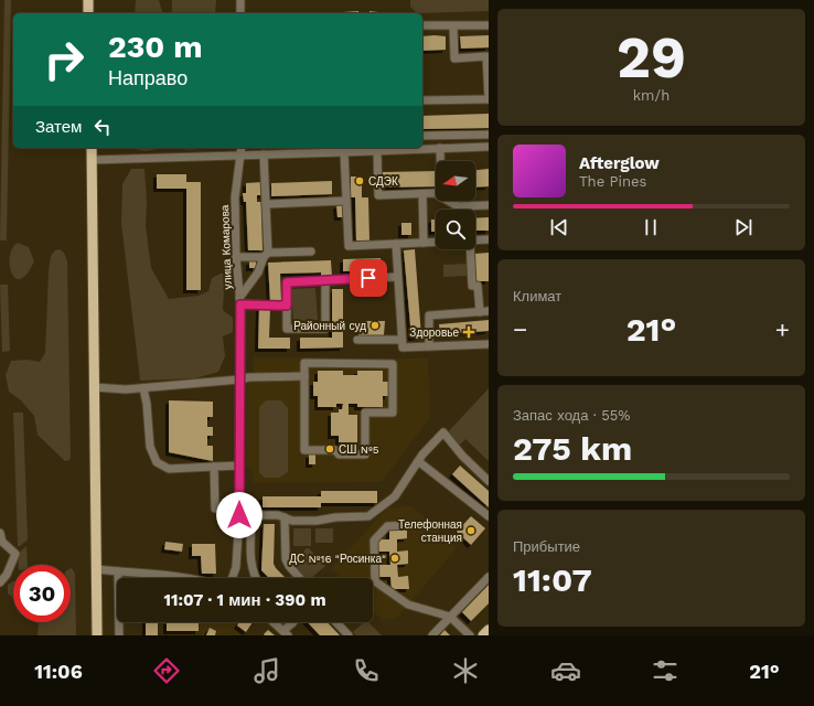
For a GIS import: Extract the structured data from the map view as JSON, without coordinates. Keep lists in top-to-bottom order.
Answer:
{
  "streets": {
    "street": ["улица Комарова"]
  },
  "places": {
    "other": [
      "СДЭК",
      "Районный суд",
      "СШ №5",
      "Телефонная станция",
      "ДС №16 \"Росинка\""
    ],
    "health": ["Здоровье"]
  },
  "north": "left",
  "page": {
    "tile": [
      ["29", "km/h"],
      "Климат",
      ["Запас хода · 55%", "275 km"],
      ["Прибытие", "11:07"]
    ],
    "turn": ["230 m", "Направо"],
    "then": "Затем",
    "song": ["Afterglow", "The Pines"],
    "heat": ["−", "21°", "+"],
    "limit": "30",
    "trip": "11:07 · 1 мин · 390 m",
    "tabs": ["11:06", "21°"]
  }
}
